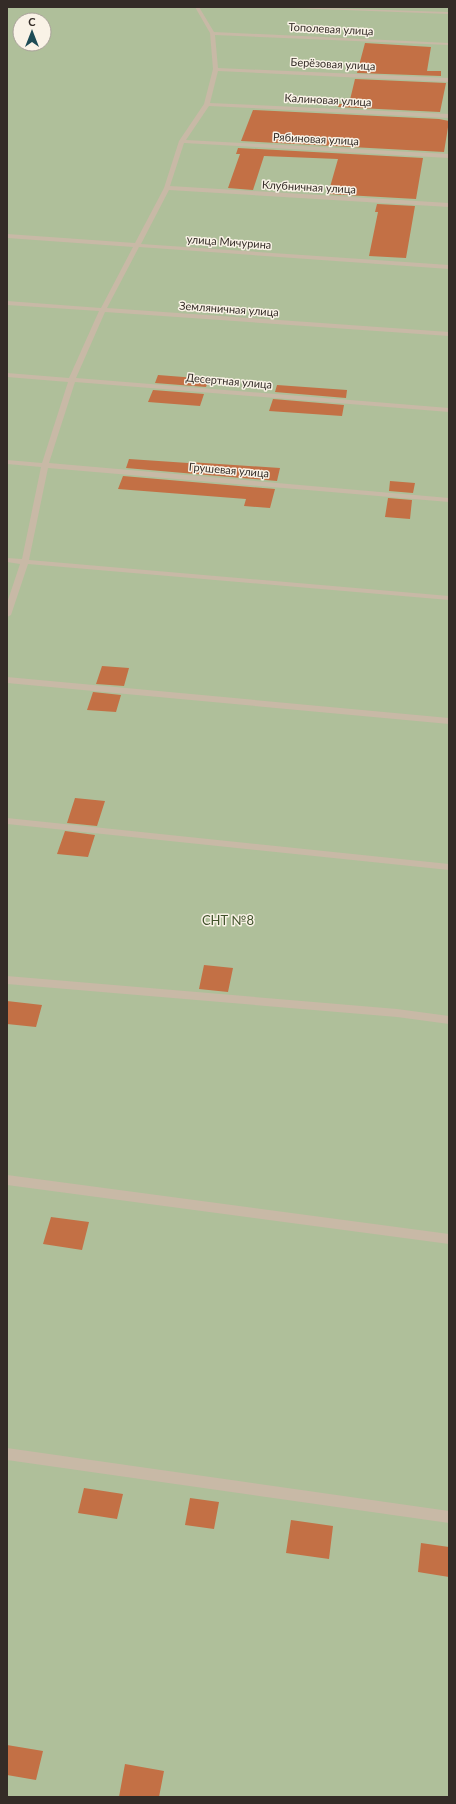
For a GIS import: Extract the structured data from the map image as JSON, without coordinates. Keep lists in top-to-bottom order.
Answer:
{
  "streets": {
    "street": [
      "Тополевая улица",
      "Берёзовая улица",
      "Калиновая улица",
      "Рябиновая улица",
      "Клубничная улица",
      "улица Мичурина",
      "Земляничная улица",
      "Десертная улица",
      "Грушевая улица"
    ]
  },
  "parks": ["СНТ №8"],
  "north": "top"
}
